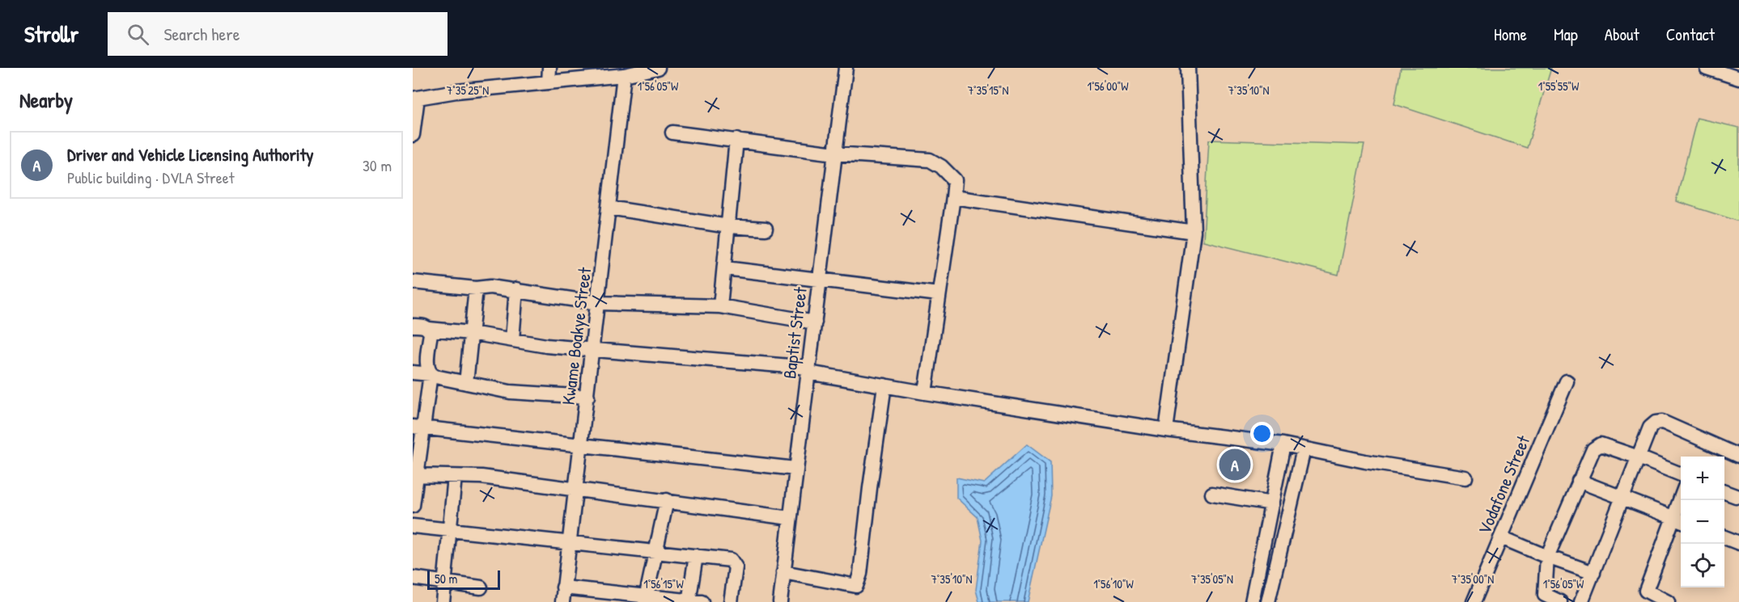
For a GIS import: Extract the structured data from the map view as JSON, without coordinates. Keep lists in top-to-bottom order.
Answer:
{
  "streets": {
    "street": ["Baptist Street", "Kwame Boakye Street", "Vodafone Street"]
  },
  "scale_bar": "50 m",
  "page": {
    "header": "Strollr",
    "search": "Search here",
    "nav": [
      "Home",
      "Map",
      "About",
      "Contact"
    ],
    "heading": "Nearby",
    "list": [
      {
        "mark": "A",
        "name": "Driver and Vehicle Licensing Authority",
        "note": "Public building · DVLA Street",
        "value": "30 m"
      }
    ],
    "pins": "A",
    "map_buttons": ["+", "−"],
    "scale": "50 m"
  },
  "coordinates": [
    "1°56'05\"W",
    "1°55'55\"W",
    "1°56'00\"W",
    "7°35'25\"N",
    "7°35'15\"N",
    "7°35'10\"N",
    "7°35'05\"N",
    "7°35'00\"N",
    "1°56'15\"W",
    "1°56'10\"W"
  ]
}
